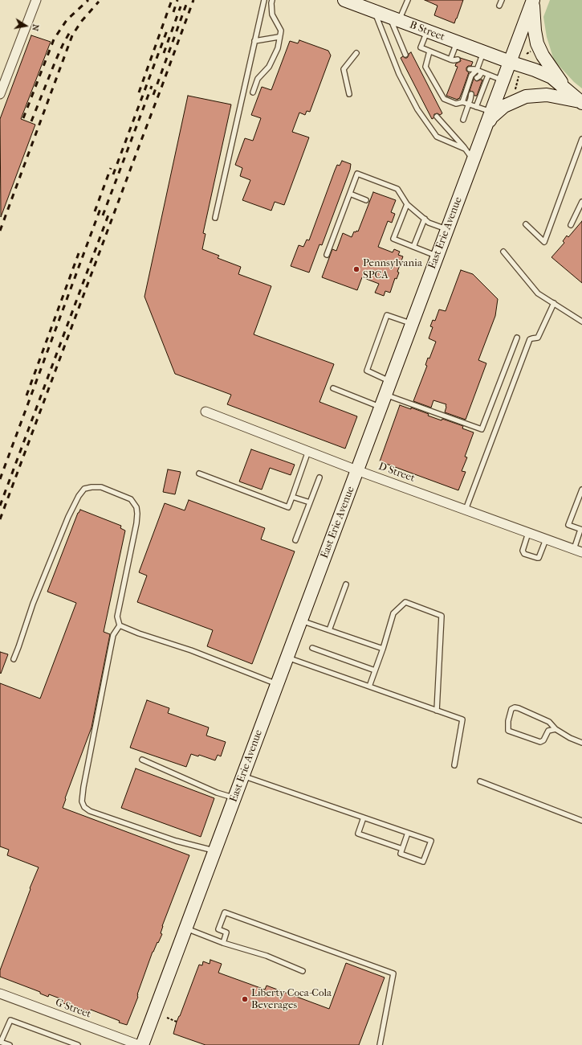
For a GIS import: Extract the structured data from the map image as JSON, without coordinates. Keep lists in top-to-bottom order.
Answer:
{
  "streets": {
    "main road": ["B Street", "East Erie Avenue"],
    "street": ["D Street", "G Street"]
  },
  "crossings": [
    ["B Street", "East Erie Avenue"],
    ["East Erie Avenue", "D Street"]
  ],
  "places": ["Pennsylvania SPCA", "Liberty Coca-Cola Beverages"],
  "north": "right"
}
